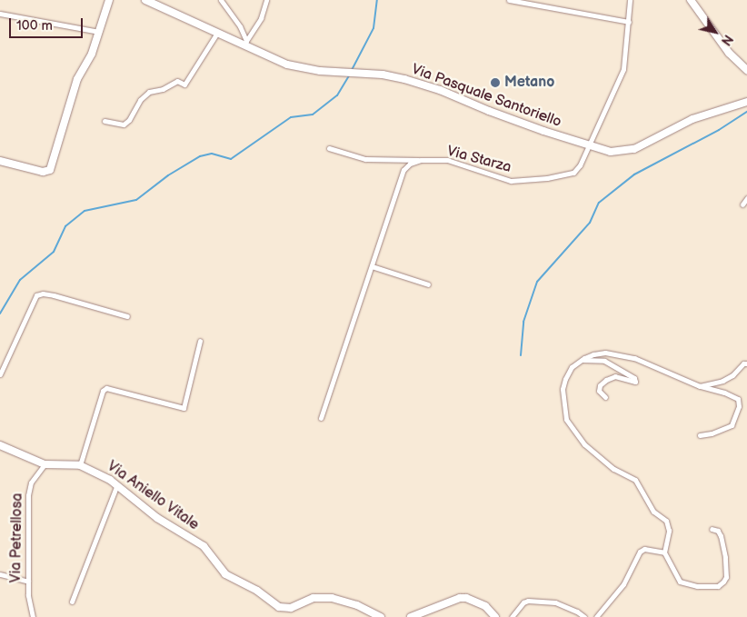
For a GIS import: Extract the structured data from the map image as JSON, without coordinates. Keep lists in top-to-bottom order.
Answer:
{
  "streets": {
    "street": [
      "Via Pasquale Santoriello",
      "Via Starza",
      "Via Aniello Vitale",
      "Via Petrellosa"
    ]
  },
  "crossings": [
    ["Via Pasquale Santoriello", "Via Starza"],
    ["Via Aniello Vitale", "Via Petrellosa"]
  ],
  "places": ["Metano"],
  "scale_bar": "100 m",
  "north": "bottom right"
}
